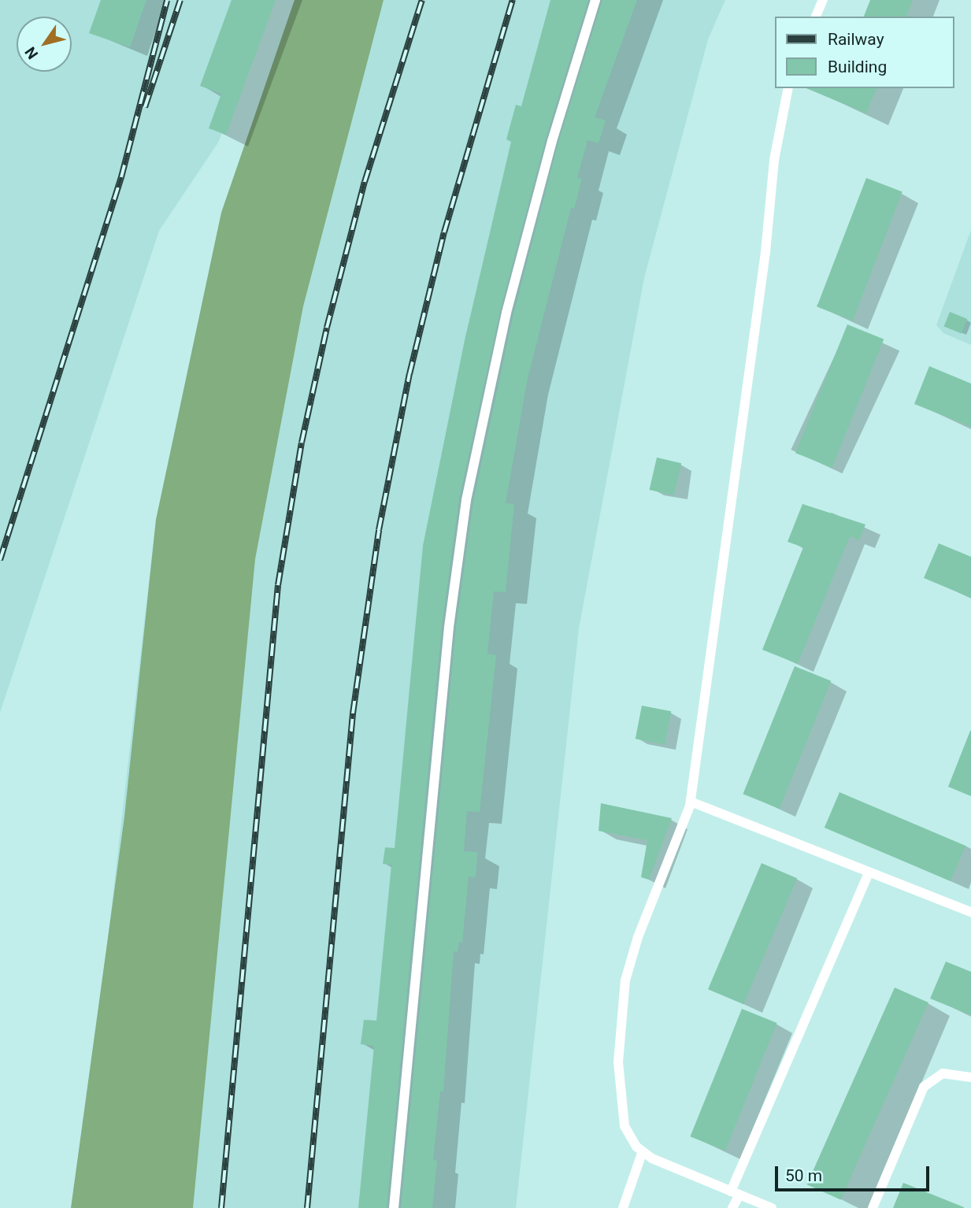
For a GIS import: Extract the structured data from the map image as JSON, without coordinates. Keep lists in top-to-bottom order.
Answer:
{
  "legend": ["Railway", "Building"],
  "scale_bar": "50 m",
  "north": "bottom left"
}
